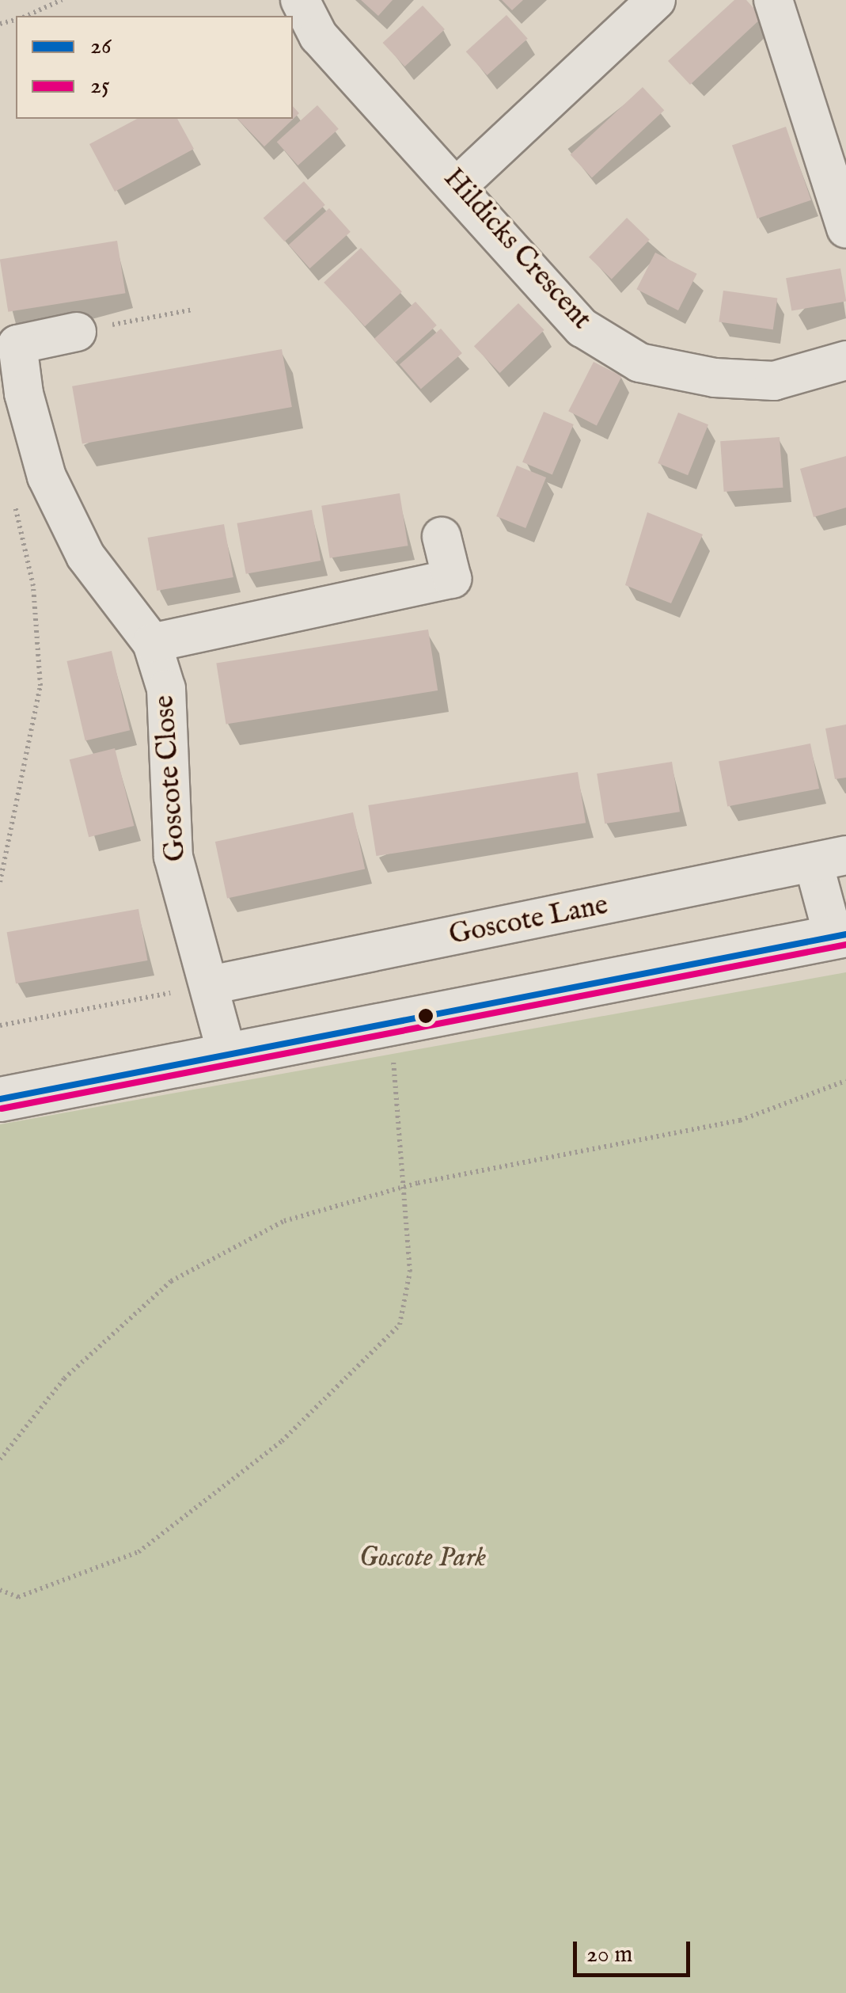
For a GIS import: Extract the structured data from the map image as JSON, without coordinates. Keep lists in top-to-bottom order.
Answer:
{
  "streets": {
    "street": ["Hildicks Crescent", "Goscote Close", "Goscote Lane"]
  },
  "crossings": [
    ["Goscote Close", "Goscote Lane"]
  ],
  "parks": ["Goscote Park"],
  "lines": ["transit line 26", "transit line 25"],
  "legend": ["26", "25"],
  "scale_bar": "20 m"
}
